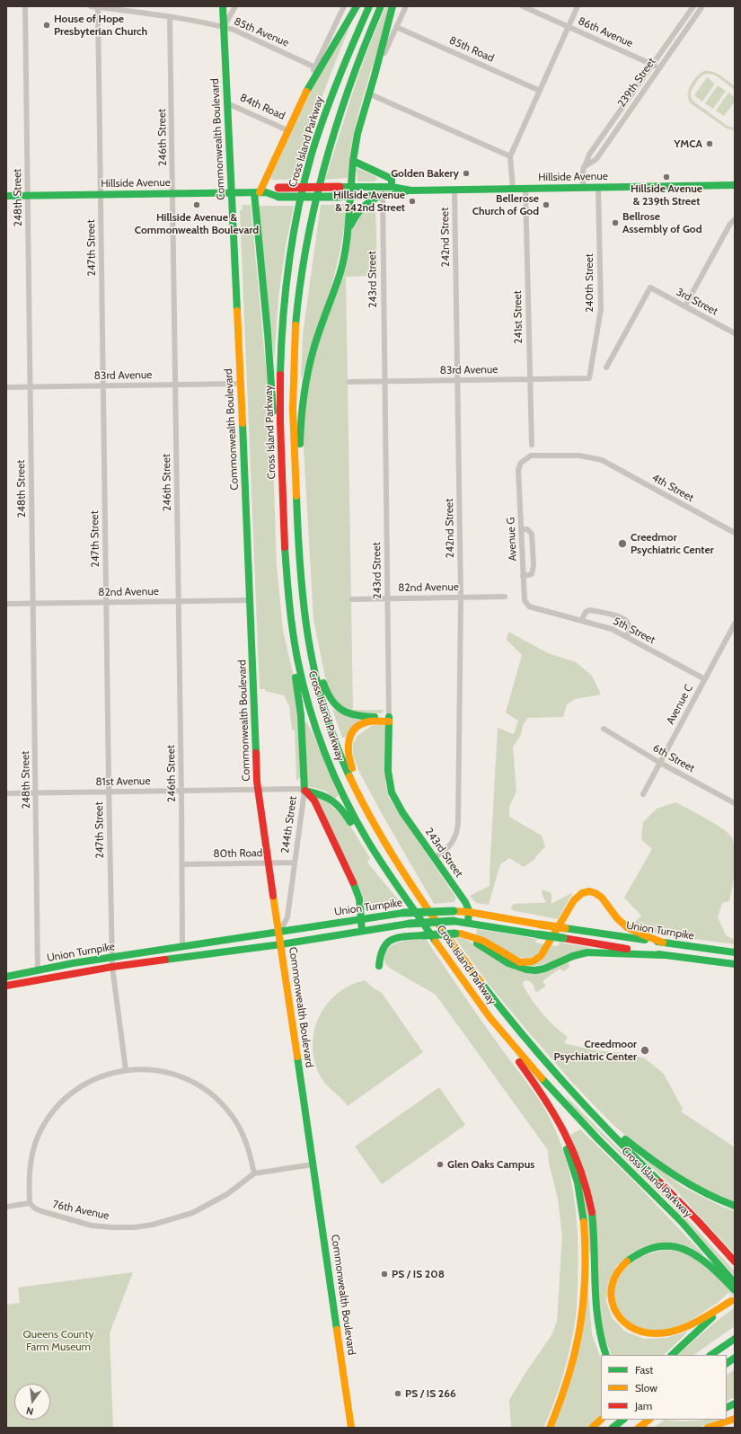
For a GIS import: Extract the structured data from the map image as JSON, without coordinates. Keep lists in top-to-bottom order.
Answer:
{
  "streets": {
    "main road": [
      "Commonwealth Boulevard",
      "Cross Island Parkway",
      "Hillside Avenue",
      "243rd Street",
      "Union Turnpike"
    ],
    "street": [
      "85th Avenue",
      "86th Avenue",
      "85th Road",
      "239th Street",
      "84th Road",
      "246th Street",
      "248th Street",
      "242nd Street",
      "247th Street",
      "240th Street",
      "3rd Street",
      "241st Street",
      "83rd Avenue",
      "4th Street",
      "Avenue G",
      "82nd Avenue",
      "5th Street",
      "Avenue C",
      "6th Street",
      "81st Avenue",
      "244th Street",
      "80th Road",
      "76th Avenue"
    ]
  },
  "crossings": [
    ["85th Avenue", "246th Street"],
    ["85th Avenue", "Commonwealth Boulevard"],
    ["85th Avenue", "Cross Island Parkway"],
    ["85th Avenue", "247th Street"],
    ["86th Avenue", "239th Street"],
    ["239th Street", "Hillside Avenue"],
    ["84th Road", "Commonwealth Boulevard"],
    ["84th Road", "Cross Island Parkway"],
    ["246th Street", "Hillside Avenue"],
    ["246th Street", "83rd Avenue"],
    ["246th Street", "82nd Avenue"],
    ["246th Street", "81st Avenue"],
    ["246th Street", "80th Road"],
    ["246th Street", "Union Turnpike"],
    ["Commonwealth Boulevard", "Hillside Avenue"],
    ["Commonwealth Boulevard", "83rd Avenue"],
    ["Commonwealth Boulevard", "82nd Avenue"],
    ["Commonwealth Boulevard", "81st Avenue"],
    ["Commonwealth Boulevard", "244th Street"],
    ["Commonwealth Boulevard", "80th Road"],
    ["Commonwealth Boulevard", "Union Turnpike"],
    ["Commonwealth Boulevard", "76th Avenue"],
    ["Cross Island Parkway", "Hillside Avenue"],
    ["Hillside Avenue", "248th Street"],
    ["Hillside Avenue", "242nd Street"],
    ["Hillside Avenue", "247th Street"],
    ["Hillside Avenue", "243rd Street"],
    ["Hillside Avenue", "240th Street"],
    ["Hillside Avenue", "241st Street"],
    ["248th Street", "83rd Avenue"],
    ["248th Street", "82nd Avenue"],
    ["248th Street", "81st Avenue"],
    ["248th Street", "Union Turnpike"],
    ["242nd Street", "243rd Street"],
    ["242nd Street", "83rd Avenue"],
    ["242nd Street", "82nd Avenue"],
    ["247th Street", "83rd Avenue"],
    ["247th Street", "82nd Avenue"],
    ["247th Street", "81st Avenue"],
    ["247th Street", "Union Turnpike"],
    ["243rd Street", "83rd Avenue"],
    ["243rd Street", "82nd Avenue"],
    ["243rd Street", "Union Turnpike"],
    ["240th Street", "83rd Avenue"],
    ["241st Street", "83rd Avenue"],
    ["4th Street", "Avenue G"],
    ["Avenue G", "5th Street"],
    ["5th Street", "Avenue C"],
    ["Avenue C", "6th Street"],
    ["81st Avenue", "244th Street"],
    ["244th Street", "80th Road"],
    ["244th Street", "Union Turnpike"]
  ],
  "parks": ["Queens County Farm Museum"],
  "places": [
    "House of Hope Presbyterian Church",
    "YMCA",
    "Golden Bakery",
    "Hillside Avenue & 239th Street",
    "Hillside Avenue & 242nd Street",
    "Hillside Avenue & Commonwealth Boulevard",
    "Bellerose Church of God",
    "Bellrose Assembly of God",
    "Creedmor Psychiatric Center",
    "Creedmoor Psychiatric Center",
    "Glen Oaks Campus",
    "PS / IS 208",
    "PS / IS 266"
  ],
  "legend": ["Fast", "Slow", "Jam"],
  "north": "bottom"
}
